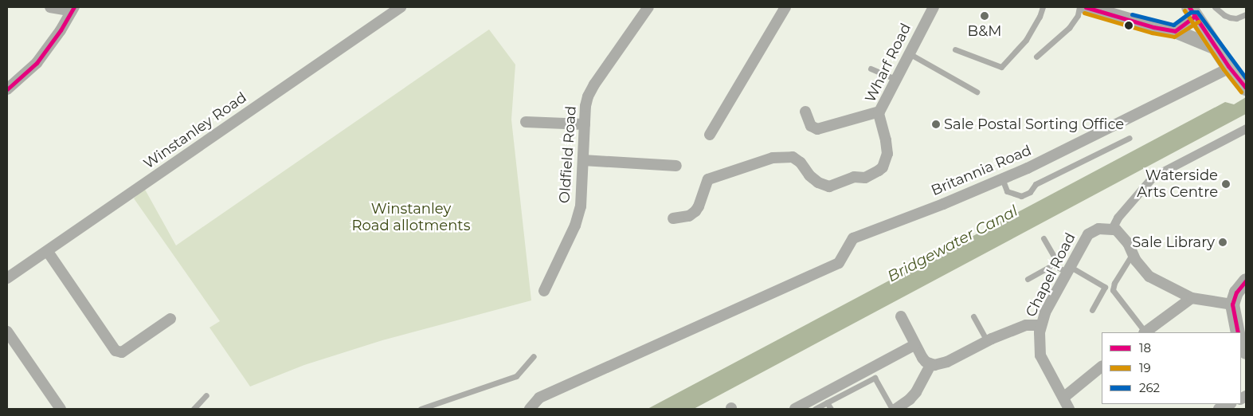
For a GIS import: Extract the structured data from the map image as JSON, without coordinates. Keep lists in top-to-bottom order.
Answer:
{
  "streets": {
    "street": [
      "Wharf Road",
      "Winstanley Road",
      "Oldfield Road",
      "Britannia Road",
      "Chapel Road"
    ]
  },
  "water": ["Bridgewater Canal"],
  "parks": ["Winstanley Road allotments"],
  "places": [
    "B&M",
    "Sale Postal Sorting Office",
    "Waterside Arts Centre",
    "Sale Library"
  ],
  "lines": ["transit line 18", "transit line 19", "transit line 262"],
  "legend": ["18", "19", "262"]
}
